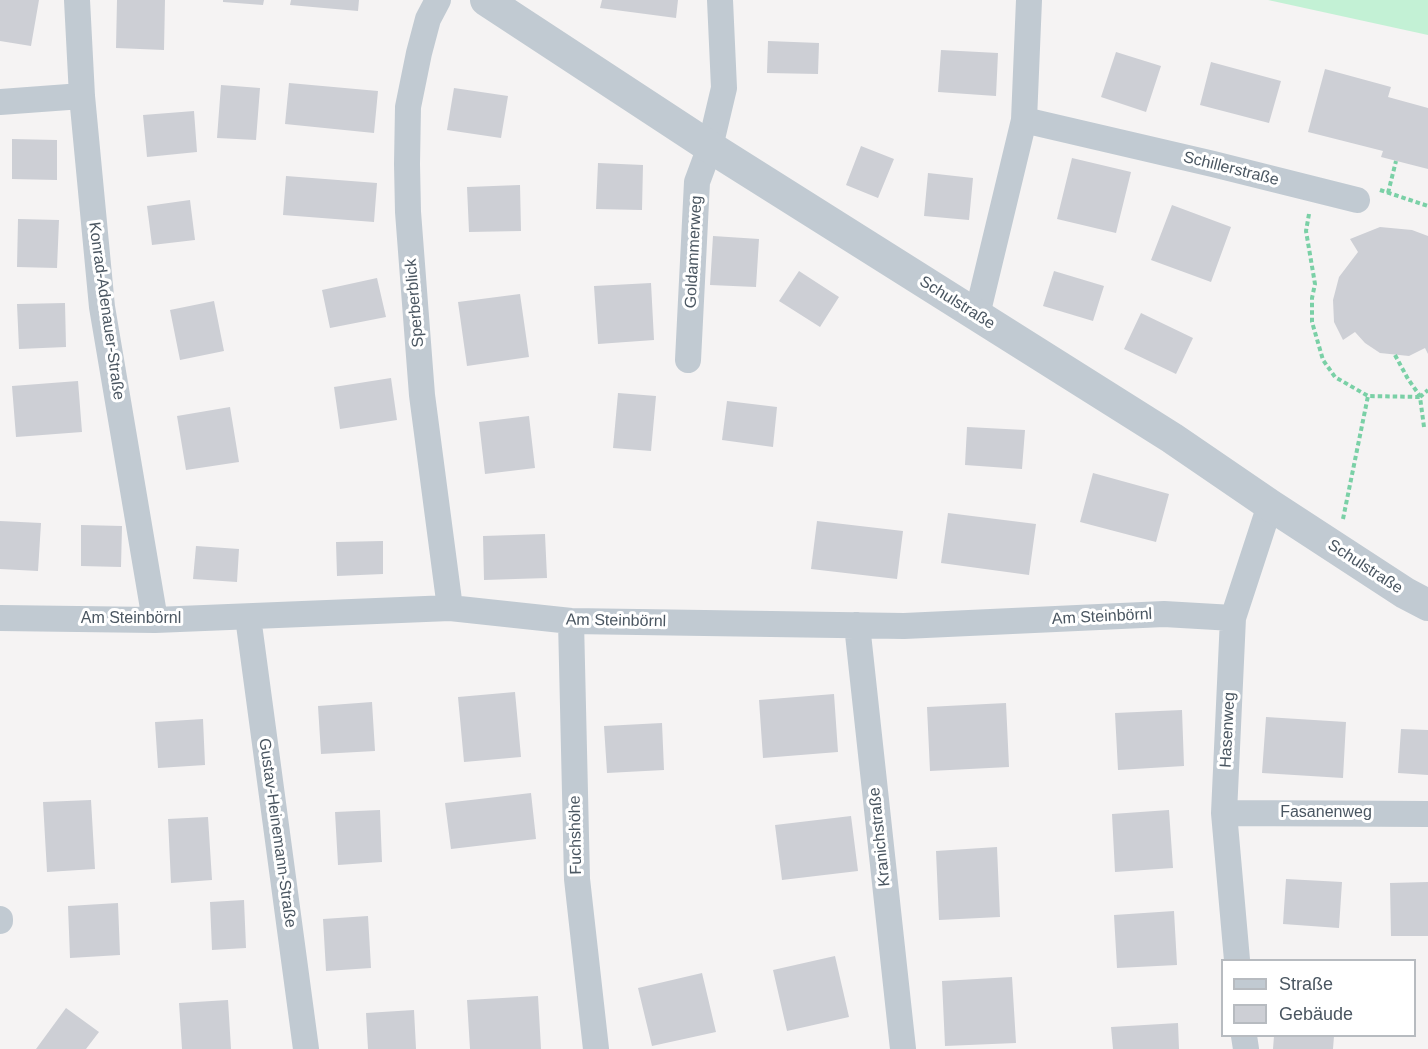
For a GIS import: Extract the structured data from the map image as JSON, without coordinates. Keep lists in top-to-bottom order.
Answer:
{
  "streets": {
    "street": [
      "Schillerstraße",
      "Goldammerweg",
      "Sperberblick",
      "Schulstraße",
      "Konrad-Adenauer-Straße",
      "Am Steinbörnl",
      "Hasenweg",
      "Fasanenweg",
      "Gustav-Heinemann-Straße",
      "Fuchshöhe",
      "Kranichstraße"
    ]
  },
  "crossings": [
    ["Goldammerweg", "Schulstraße"],
    ["Sperberblick", "Am Steinbörnl"],
    ["Schulstraße", "Hasenweg"],
    ["Konrad-Adenauer-Straße", "Am Steinbörnl"],
    ["Am Steinbörnl", "Hasenweg"],
    ["Am Steinbörnl", "Gustav-Heinemann-Straße"],
    ["Am Steinbörnl", "Fuchshöhe"],
    ["Am Steinbörnl", "Kranichstraße"],
    ["Hasenweg", "Fasanenweg"]
  ],
  "legend": ["Straße", "Gebäude"]
}
